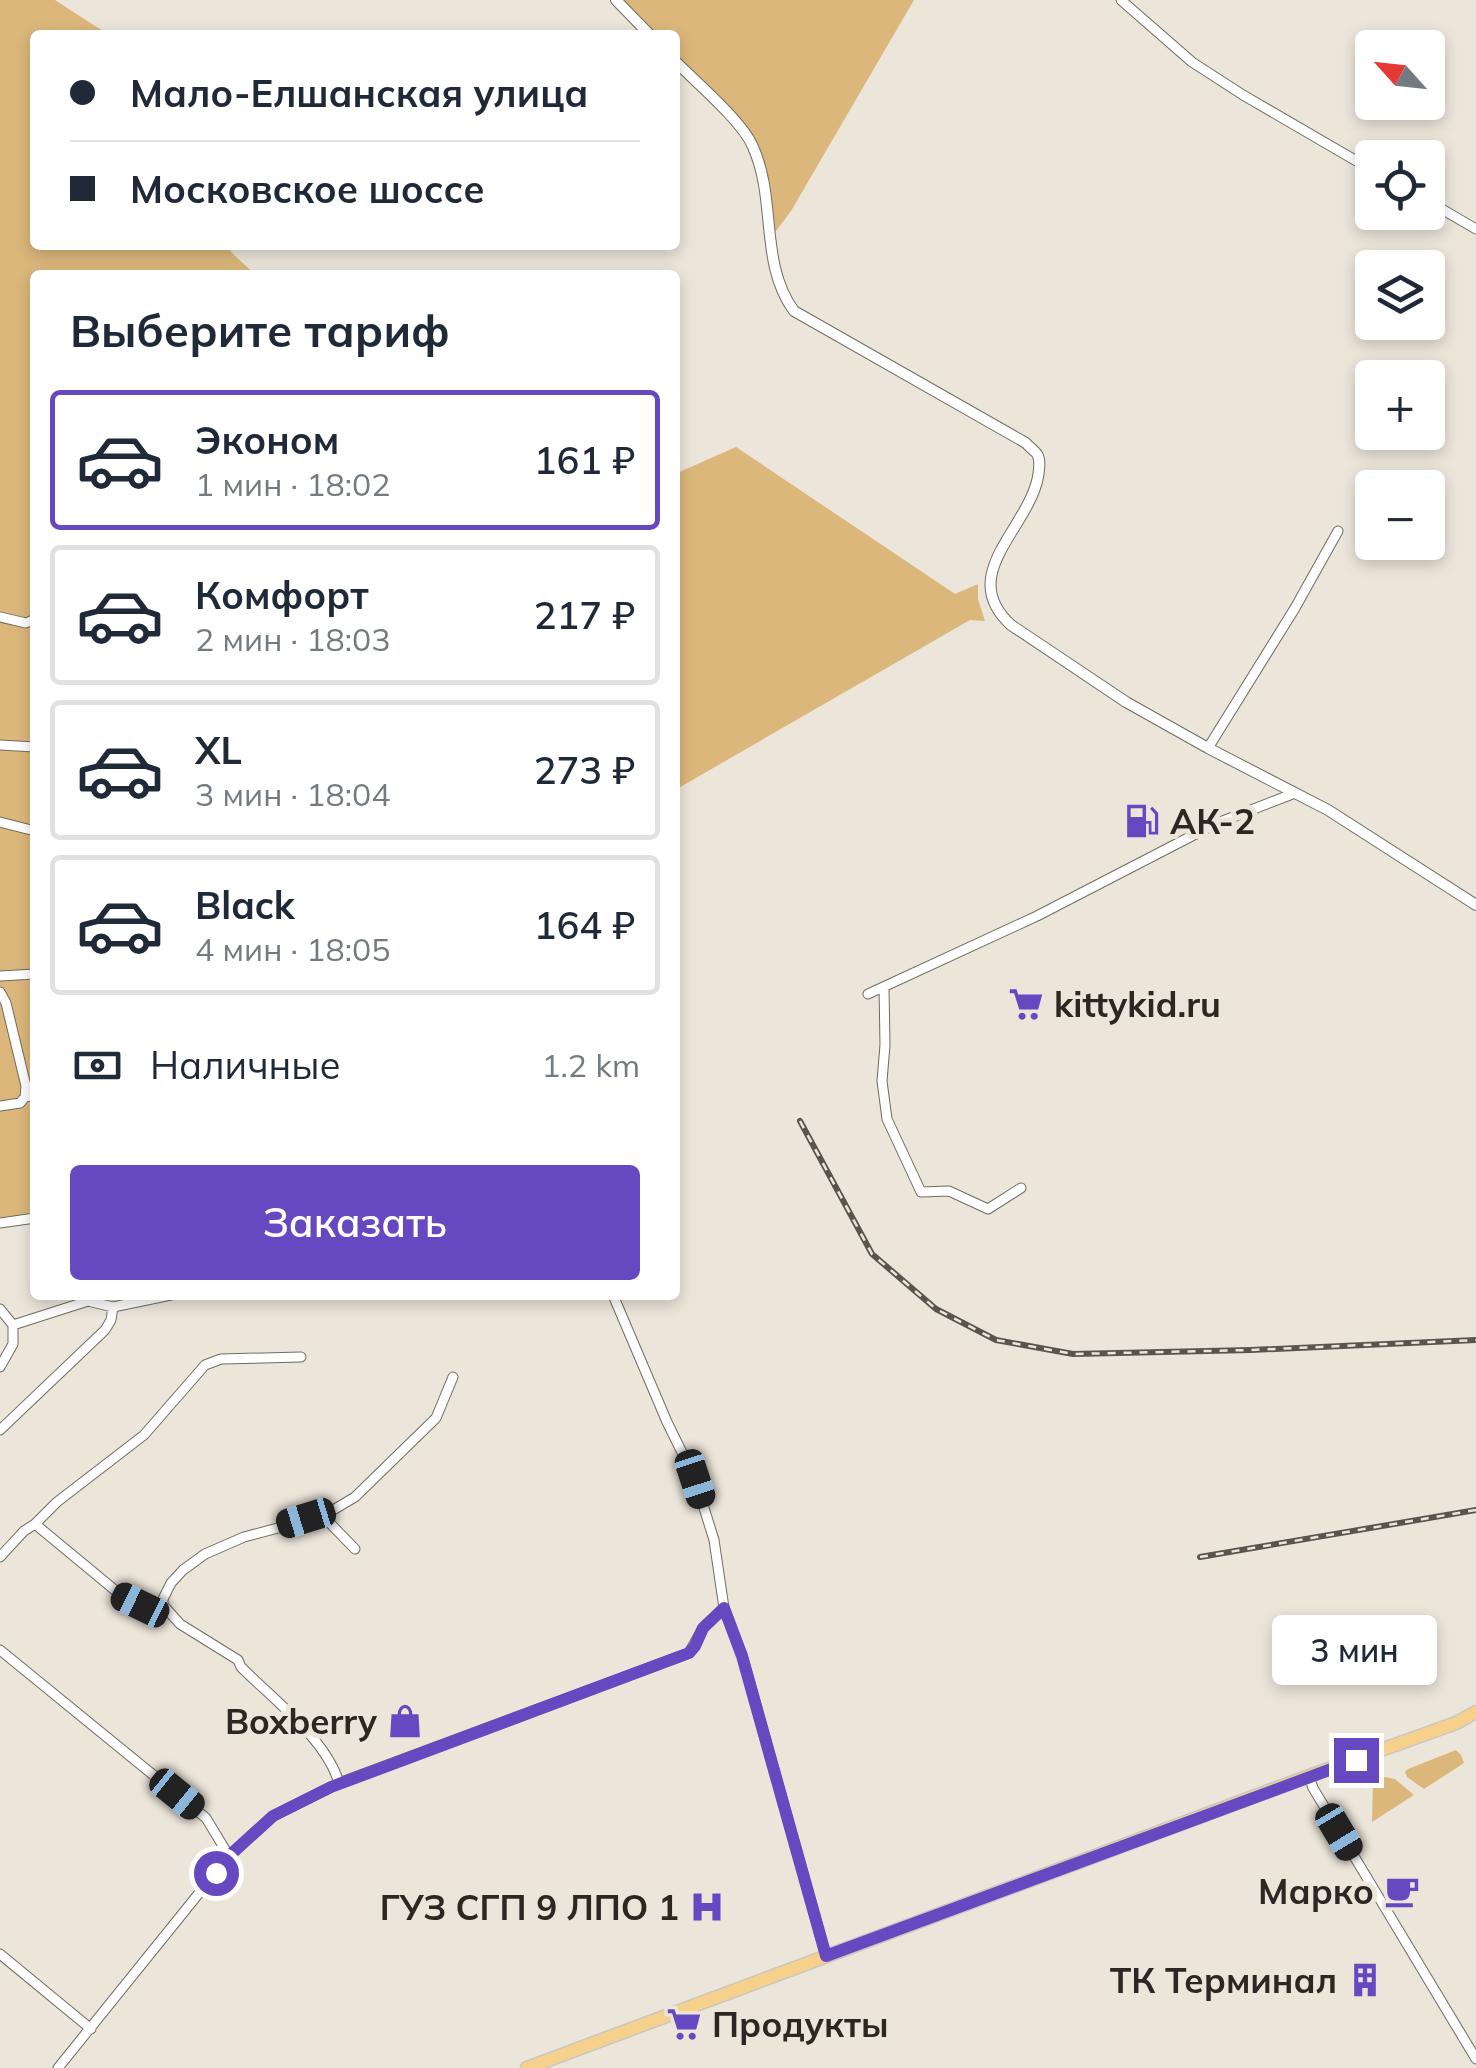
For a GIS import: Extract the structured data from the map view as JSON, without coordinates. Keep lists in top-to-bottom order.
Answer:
{
  "places": {
    "fuel station": ["АК-2"],
    "supermarket": ["kittykid.ru", "Продукты"],
    "shop": ["Boxberry"],
    "cafe": ["Марко"],
    "hospital": ["ГУЗ СГП 9 ЛПО 1"],
    "building": ["ТК Терминал"]
  },
  "north": "top left",
  "page": {
    "map_buttons": ["+", "−"],
    "banner": ["Мало-Елшанская улица", "Московское шоссе"],
    "heading": "Выберите тариф",
    "list": [
      {
        "name": "Эконом",
        "note": "1 мин · 18:02",
        "value": "161 ₽"
      },
      {
        "name": "Комфорт",
        "note": "2 мин · 18:03",
        "value": "217 ₽"
      },
      {
        "name": "XL",
        "note": "3 мин · 18:04",
        "value": "273 ₽"
      },
      {
        "name": "Black",
        "note": "4 мин · 18:05",
        "value": "164 ₽"
      }
    ],
    "pay": ["Наличные", "1.2 km"],
    "buttons": "Заказать",
    "bubble": "3 мин"
  }
}
